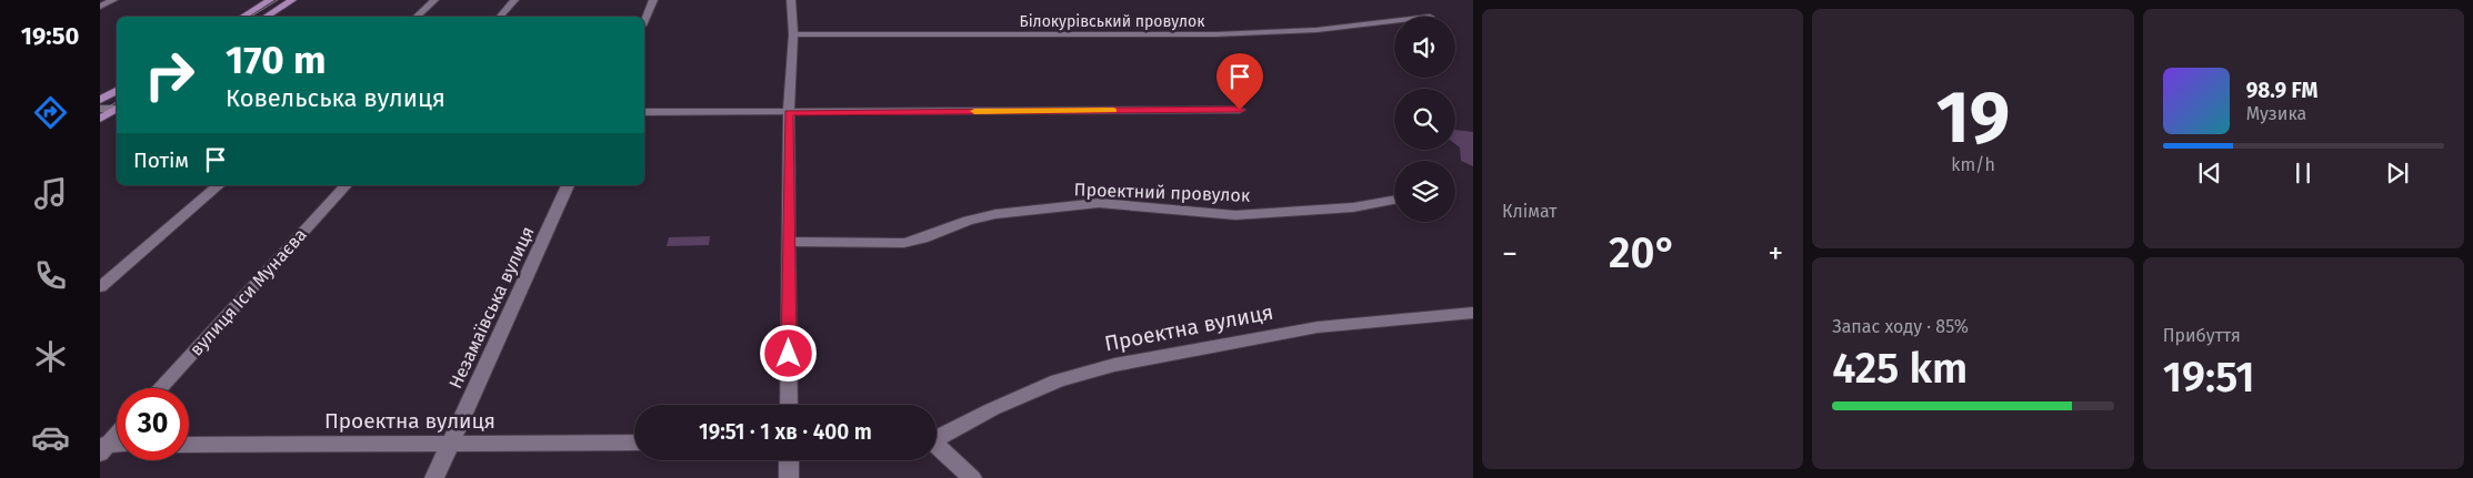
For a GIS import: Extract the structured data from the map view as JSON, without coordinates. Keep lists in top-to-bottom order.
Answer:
{
  "streets": {
    "street": [
      "Білокурівський провулок",
      "Проектний провулок",
      "вулиця Іси Мунаєва",
      "Незамаївська вулиця",
      "Проектна вулиця"
    ]
  },
  "crossings": [
    ["Незамаївська вулиця", "Проектна вулиця"]
  ],
  "page": {
    "tabs": "19:50",
    "tile": [
      "Клімат",
      ["19", "km/h"],
      ["Запас ходу · 85%", "425 km"],
      ["Прибуття", "19:51"]
    ],
    "turn": ["170 m", "Ковельська вулиця"],
    "song": ["98.9 FM", "Музика"],
    "then": "Потім",
    "heat": ["−", "20°", "+"],
    "limit": "30",
    "trip": "19:51 · 1 хв · 400 m"
  }
}
